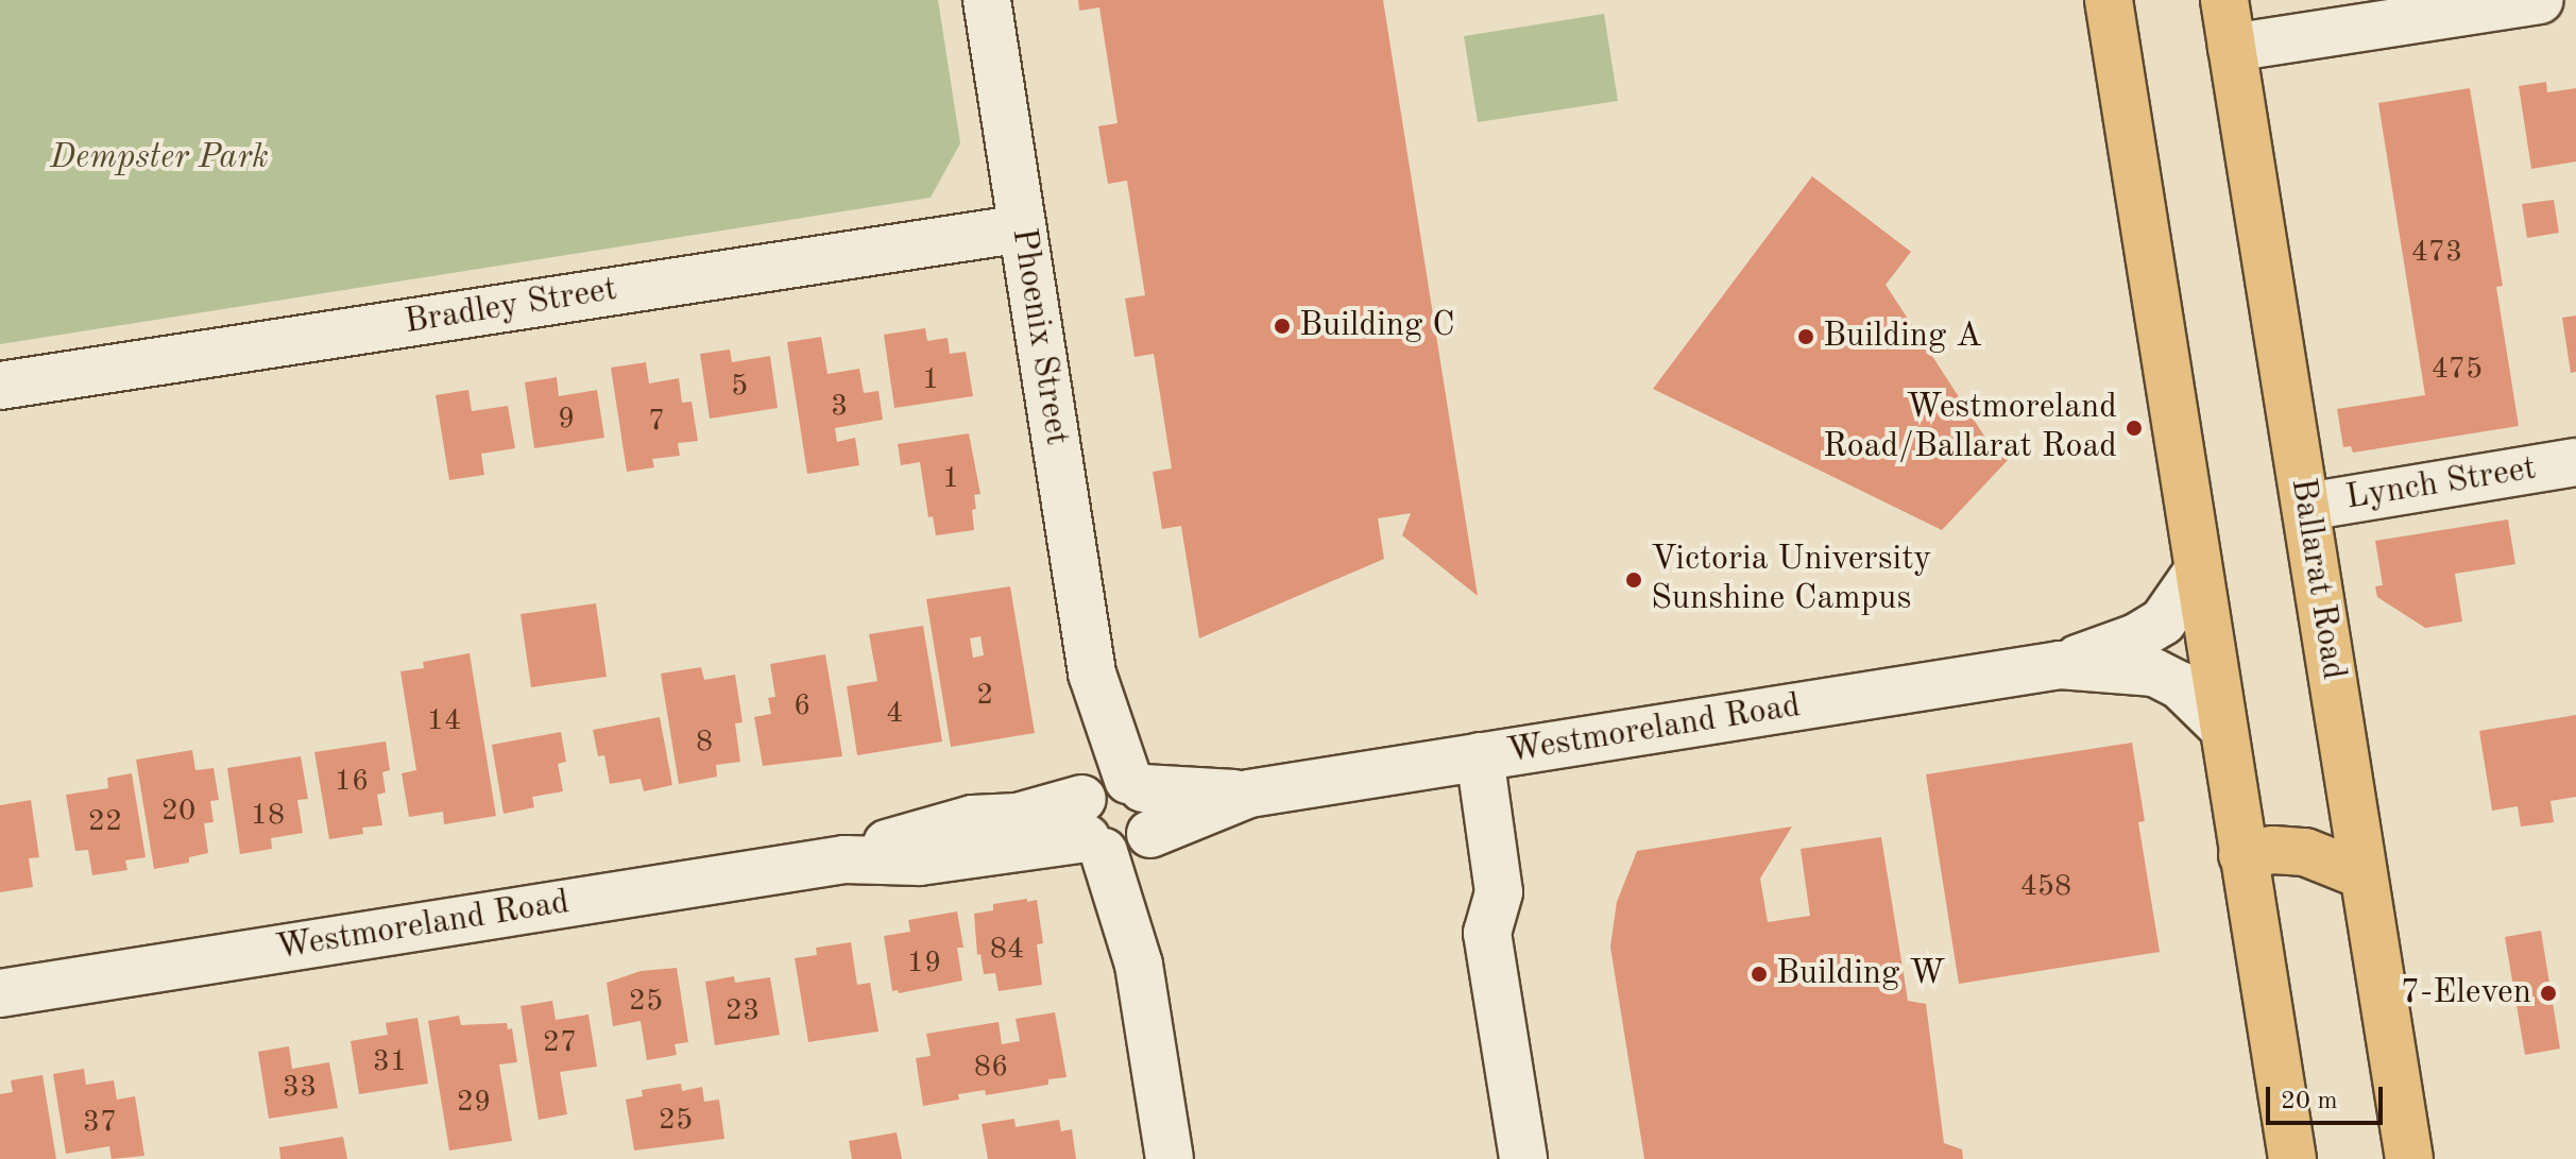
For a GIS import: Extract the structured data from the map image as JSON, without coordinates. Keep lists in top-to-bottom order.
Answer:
{
  "streets": {
    "highway": ["Ballarat Road"],
    "street": [
      "Bradley Street",
      "Phoenix Street",
      "Lynch Street",
      "Westmoreland Road"
    ]
  },
  "crossings": [
    ["Bradley Street", "Phoenix Street"],
    ["Phoenix Street", "Westmoreland Road"],
    ["Lynch Street", "Ballarat Road"]
  ],
  "parks": ["Dempster Park"],
  "places": [
    "Building C",
    "Building A",
    "Westmoreland Road/Ballarat Road",
    "Victoria University Sunshine Campus",
    "Building W",
    "7-Eleven"
  ],
  "house_numbers": [
    "473",
    "475",
    "1",
    "5",
    "3",
    "9",
    "7",
    "1",
    "2",
    "6",
    "4",
    "14",
    "8",
    "16",
    "20",
    "18",
    "22",
    "458",
    "84",
    "19",
    "25",
    "23",
    "27",
    "31",
    "86",
    "33",
    "29",
    "25",
    "37"
  ],
  "scale_bar": "20 m"
}
